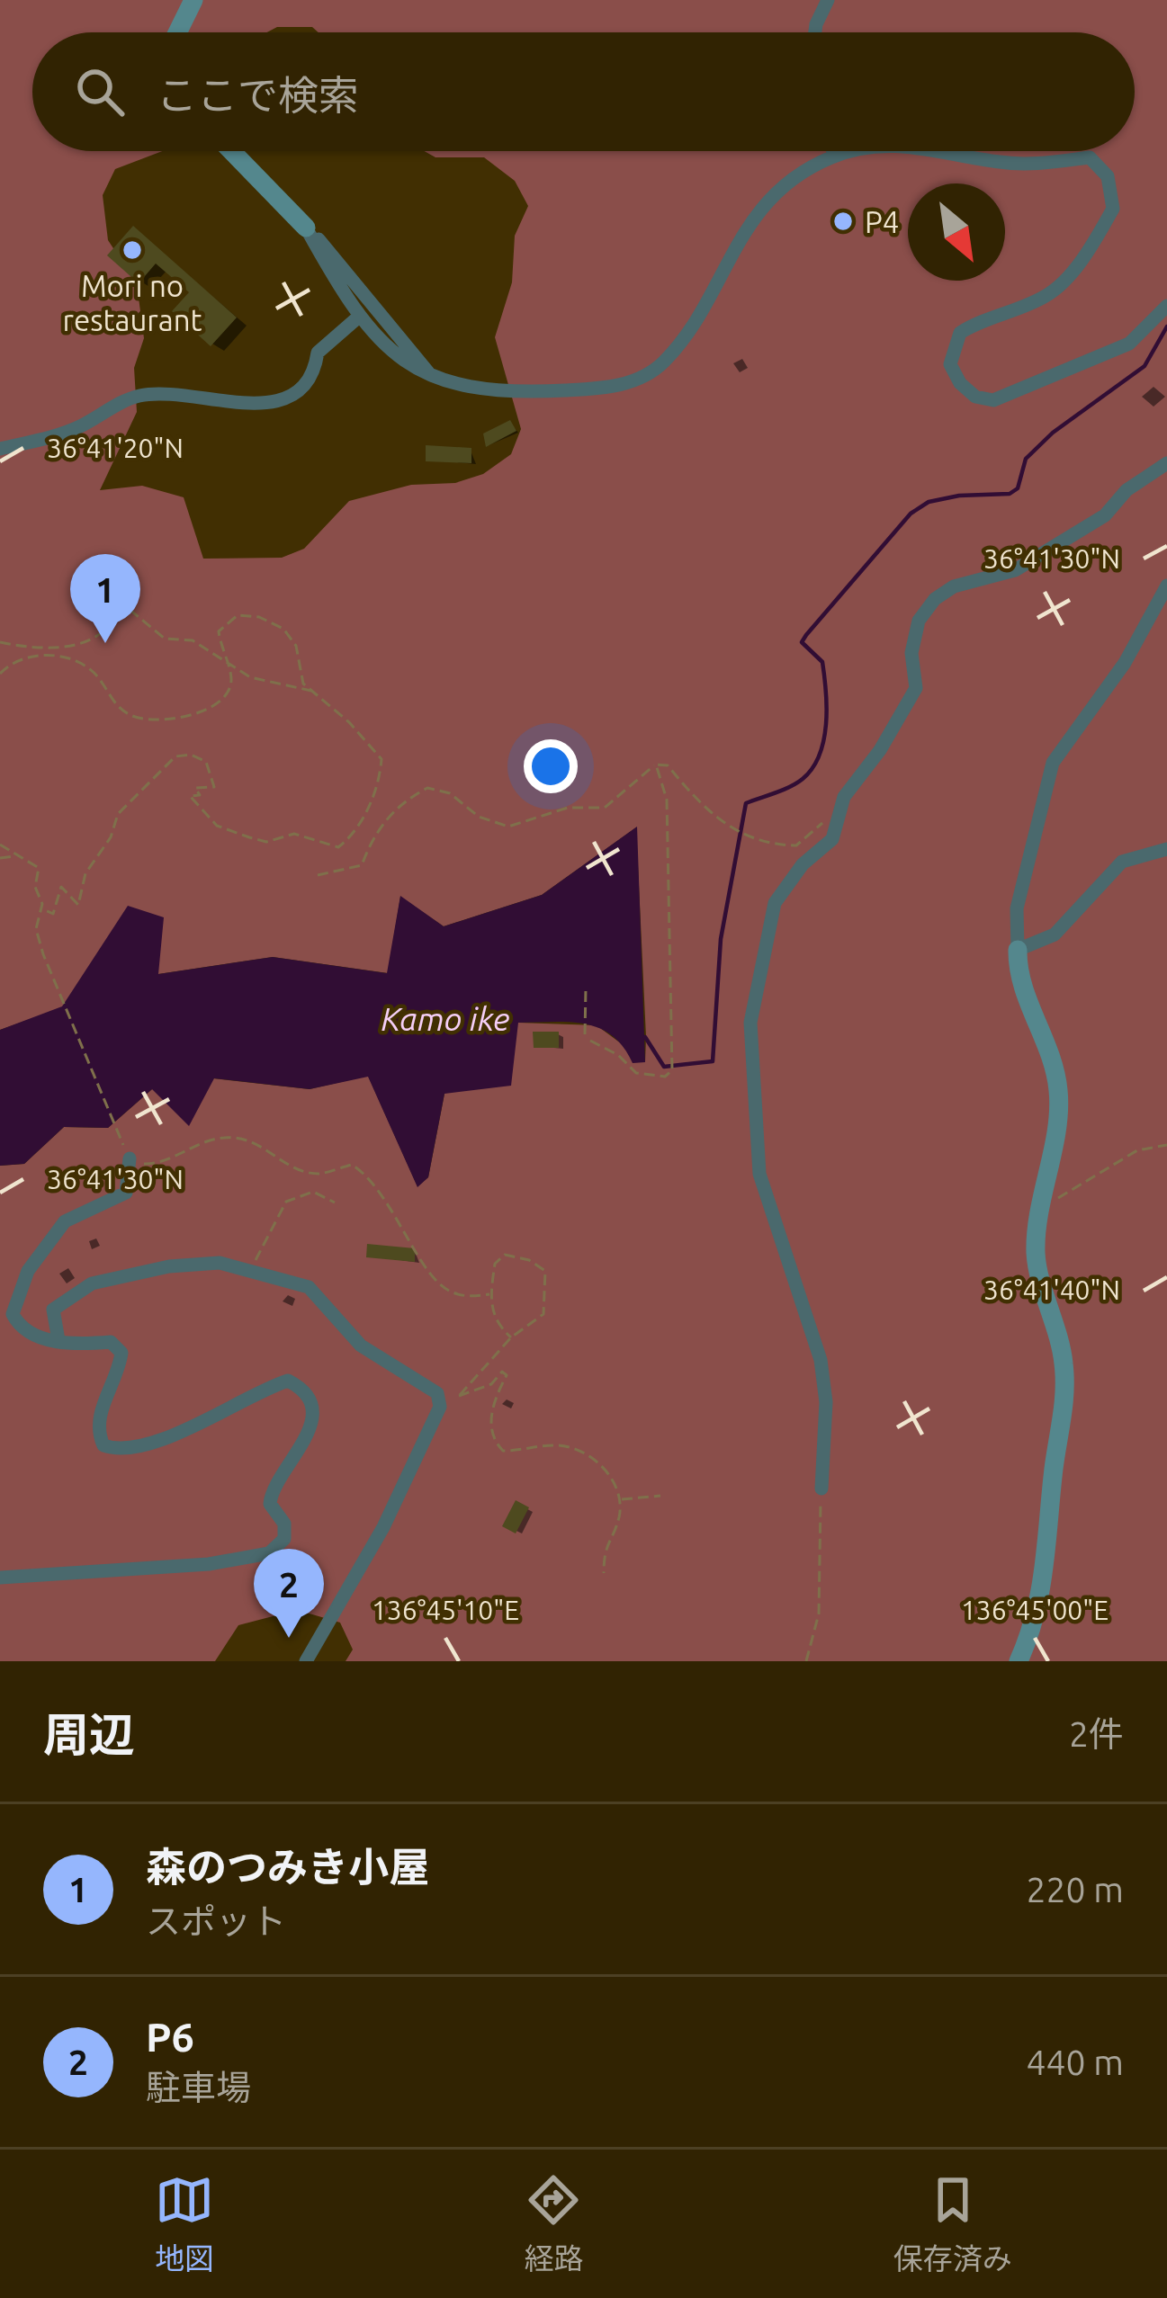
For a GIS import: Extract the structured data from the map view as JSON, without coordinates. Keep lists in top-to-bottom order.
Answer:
{
  "water": ["Kamo ike"],
  "places": ["P4", "Mori no restaurant"],
  "north": "bottom right",
  "page": {
    "search": "ここで検索",
    "pins": ["1", "2"],
    "heading": ["周辺", "2件"],
    "list": [
      {
        "mark": "1",
        "name": "森のつみき小屋",
        "note": "スポット",
        "value": "220 m"
      },
      {
        "mark": "2",
        "name": "P6",
        "note": "駐車場",
        "value": "440 m"
      }
    ],
    "nav": ["地図", "経路", "保存済み"]
  },
  "coordinates": [
    "36°41'20\"N",
    "36°41'30\"N",
    "36°41'40\"N",
    "136°45'10\"E",
    "136°45'00\"E"
  ]
}
